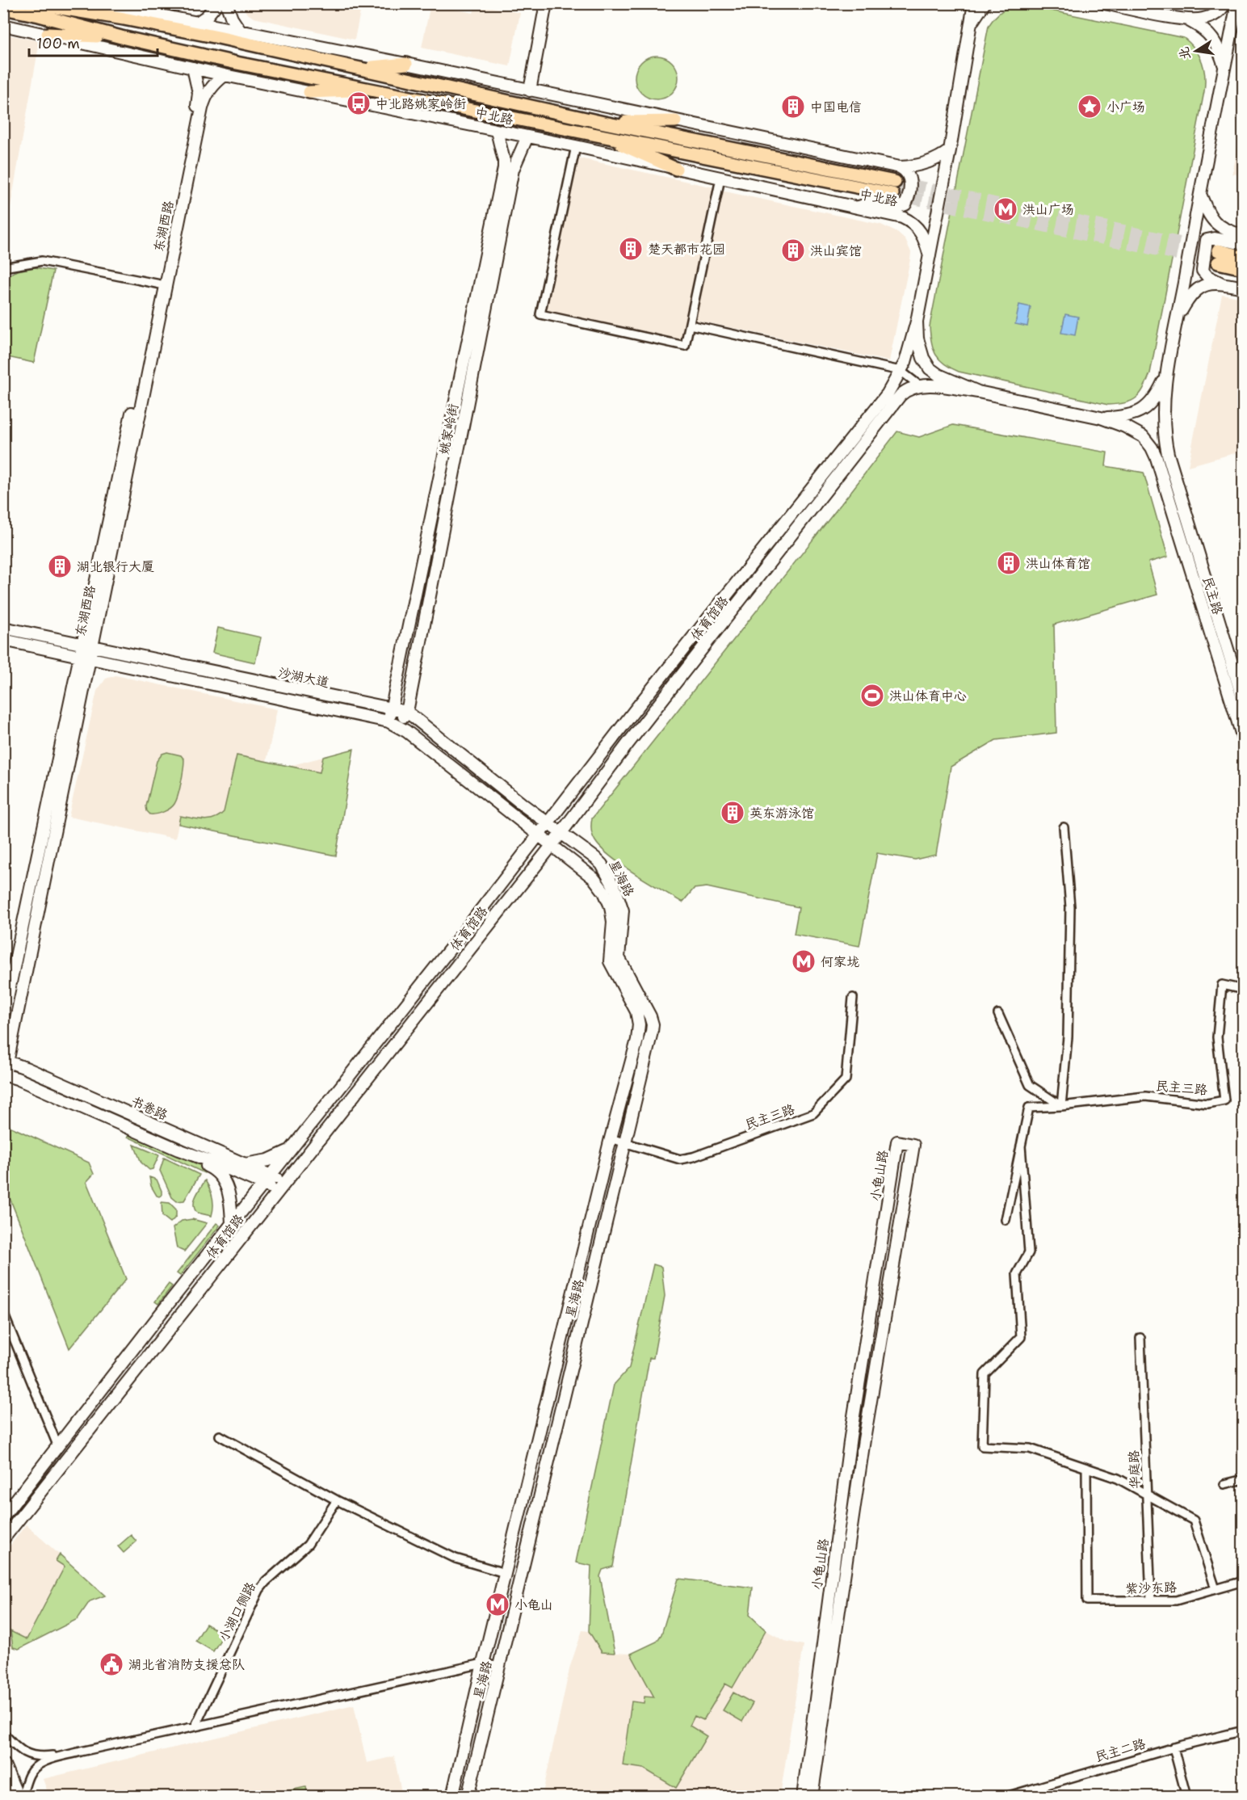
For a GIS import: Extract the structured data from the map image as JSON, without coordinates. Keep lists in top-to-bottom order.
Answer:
{
  "streets": {
    "main road": [
      "中北路",
      "东湖西路",
      "姚家岭街",
      "民主路",
      "体育馆路",
      "沙湖大道",
      "星海路",
      "书卷路",
      "小龟山路"
    ],
    "street": [
      "民主三路",
      "华庭路",
      "紫沙东路",
      "小湖口侧路",
      "民主二路"
    ]
  },
  "crossings": [
    ["中北路", "东湖西路"],
    ["中北路", "姚家岭街"],
    ["东湖西路", "沙湖大道"],
    ["东湖西路", "书卷路"],
    ["姚家岭街", "沙湖大道"],
    ["体育馆路", "沙湖大道"],
    ["体育馆路", "星海路"],
    ["体育馆路", "书卷路"],
    ["沙湖大道", "星海路"],
    ["星海路", "民主三路"],
    ["华庭路", "紫沙东路"]
  ],
  "places": {
    "bus stop": ["中北路姚家岭街"],
    "building": [
      "中国电信",
      "楚天都市花园",
      "洪山宾馆",
      "洪山体育馆",
      "湖北银行大厦",
      "英东游泳馆"
    ],
    "place": ["小广场"],
    "metro station": ["洪山广场", "何家垅", "小龟山"],
    "sports": ["洪山体育中心"],
    "public building": ["湖北省消防支援总队"]
  },
  "scale_bar": "100 m",
  "north": "left"
}
